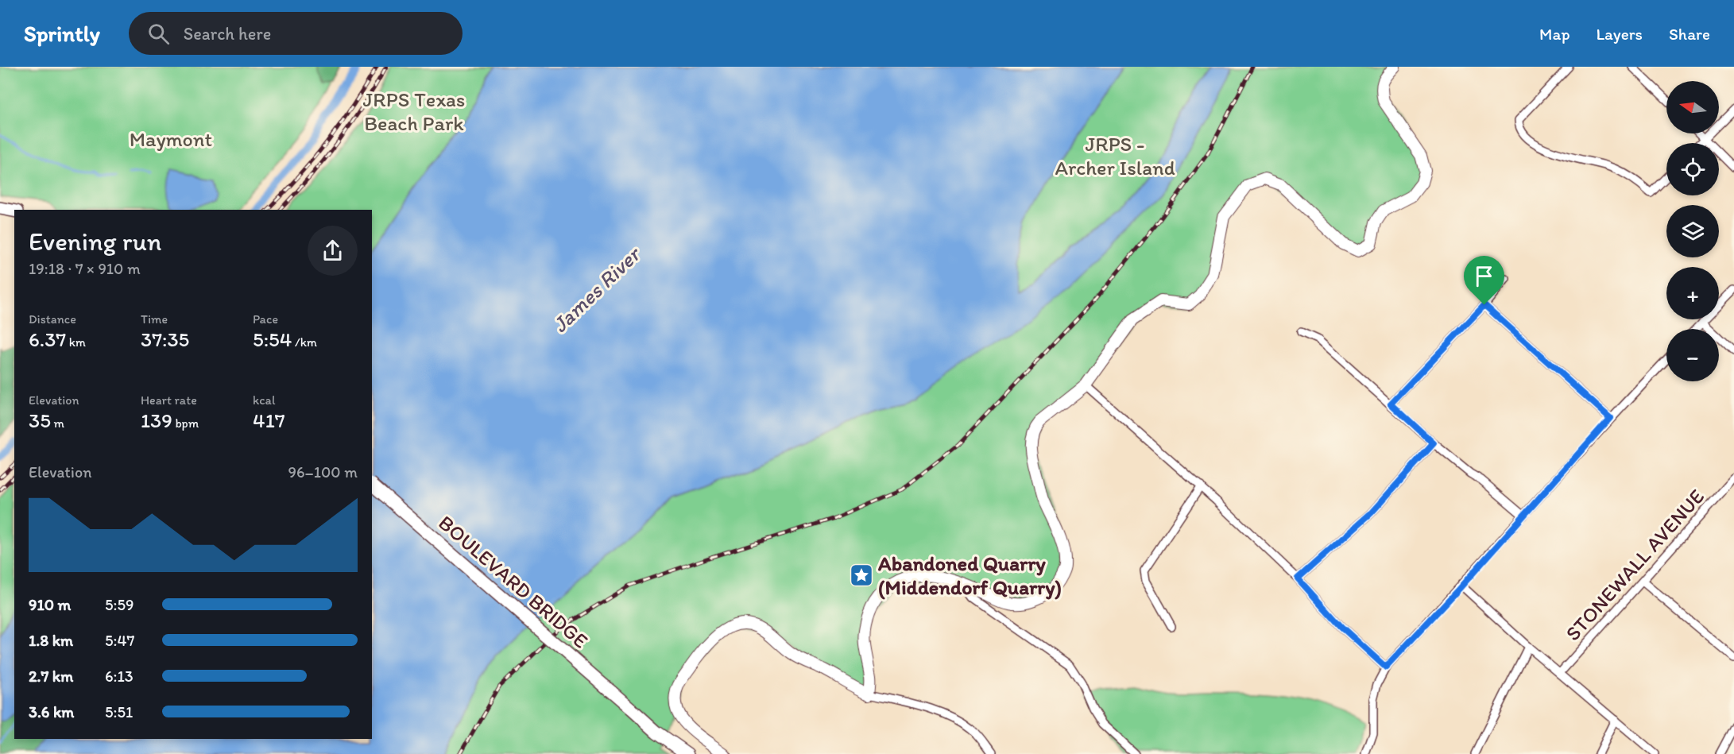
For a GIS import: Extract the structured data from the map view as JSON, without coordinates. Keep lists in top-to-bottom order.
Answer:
{
  "streets": {
    "main road": ["BOULEVARD BRIDGE"],
    "street": ["STONEWALL AVENUE"]
  },
  "water": ["James River"],
  "parks": ["JRPS Texas Beach Park", "Maymont", "JRPS - Archer Island"],
  "places": {
    "place": ["Abandoned Quarry (Middendorf Quarry)"]
  },
  "north": "left",
  "page": {
    "header": "Sprintly",
    "search": "Search here",
    "nav": ["Map", "Layers", "Share"],
    "map_buttons": ["+", "−"],
    "heading": ["Evening run", "19:18 · 7 × 910 m"],
    "stats": [
      ["Distance", "6.37 km"],
      ["Time", "37:35"],
      ["Pace", "5:54 /km"],
      ["Elevation", "35 m"],
      ["Heart rate", "139 bpm"],
      ["kcal", "417"]
    ],
    "chart": ["Elevation", "96–100 m"],
    "list": [
      {
        "name": "910 m",
        "note": "5:59"
      },
      {
        "name": "1.8 km",
        "note": "5:47"
      },
      {
        "name": "2.7 km",
        "note": "6:13"
      },
      {
        "name": "3.6 km",
        "note": "5:51"
      }
    ]
  }
}
